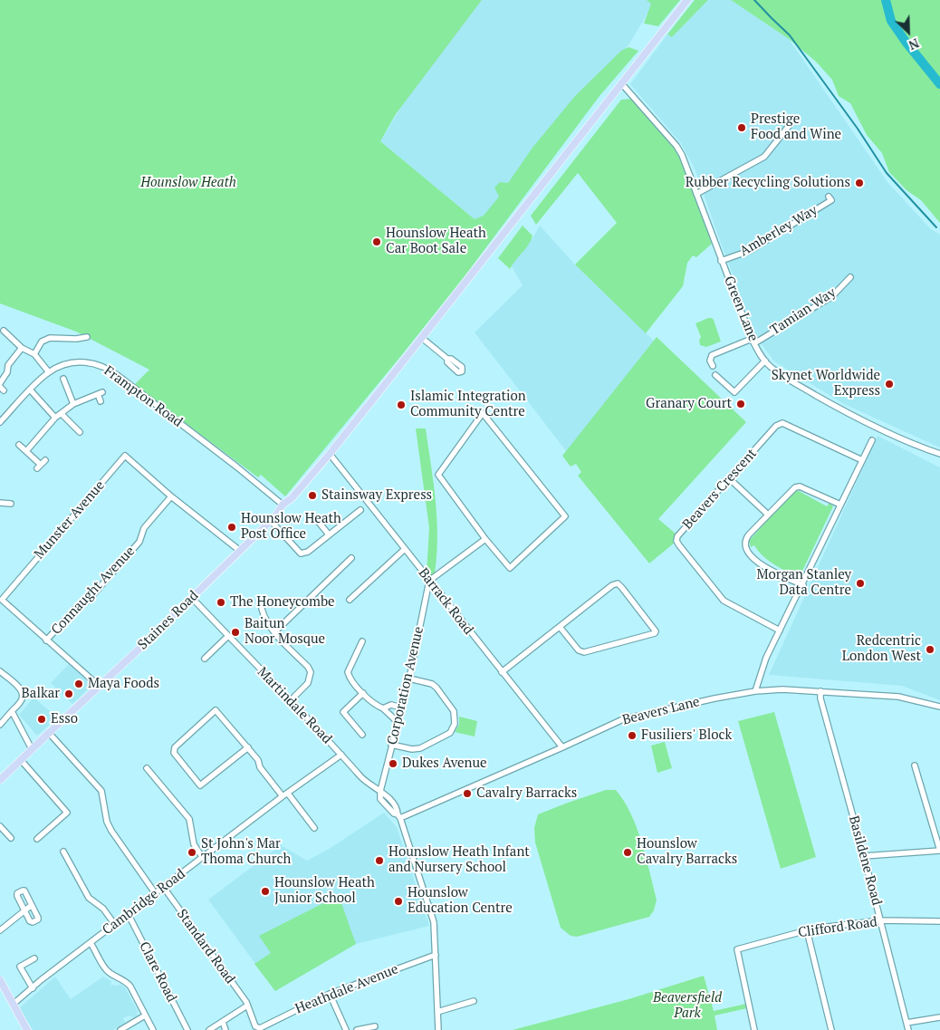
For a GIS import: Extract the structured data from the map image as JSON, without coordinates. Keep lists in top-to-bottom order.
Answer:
{
  "streets": {
    "main road": ["Staines Road"],
    "street": [
      "Amberley Way",
      "Green Lane",
      "Tamian Way",
      "Frampton Road",
      "Beavers Crescent",
      "Munster Avenue",
      "Connaught Avenue",
      "Barrack Road",
      "Corporation Avenue",
      "Martindale Road",
      "Beavers Lane",
      "Basildene Road",
      "Cambridge Road",
      "Clifford Road",
      "Standard Road",
      "Clare Road",
      "Heathdale Avenue"
    ]
  },
  "crossings": [
    ["Amberley Way", "Green Lane"],
    ["Green Lane", "Tamian Way"],
    ["Frampton Road", "Staines Road"],
    ["Munster Avenue", "Connaught Avenue"],
    ["Munster Avenue", "Staines Road"],
    ["Barrack Road", "Staines Road"],
    ["Barrack Road", "Corporation Avenue"],
    ["Barrack Road", "Beavers Lane"],
    ["Staines Road", "Martindale Road"],
    ["Corporation Avenue", "Martindale Road"],
    ["Martindale Road", "Beavers Lane"],
    ["Martindale Road", "Cambridge Road"],
    ["Beavers Lane", "Basildene Road"],
    ["Basildene Road", "Clifford Road"],
    ["Cambridge Road", "Standard Road"],
    ["Cambridge Road", "Clare Road"],
    ["Standard Road", "Heathdale Avenue"]
  ],
  "parks": ["Hounslow Heath", "Beaversfield Park"],
  "places": [
    "Prestige Food and Wine",
    "Rubber Recycling Solutions",
    "Hounslow Heath Car Boot Sale",
    "Skynet Worldwide Express",
    "Granary Court",
    "Islamic Integration Community Centre",
    "Stainsway Express",
    "Hounslow Heath Post Office",
    "Morgan Stanley Data Centre",
    "The Honeycombe",
    "Baitun Noor Mosque",
    "Redcentric London West",
    "Maya Foods",
    "Balkar",
    "Esso",
    "Fusiliers' Block",
    "Dukes Avenue",
    "Cavalry Barracks",
    "St John's Mar Thoma Church",
    "Hounslow Cavalry Barracks",
    "Hounslow Heath Infant and Nursery School",
    "Hounslow Heath Junior School",
    "Hounslow Education Centre"
  ],
  "north": "bottom right"
}
